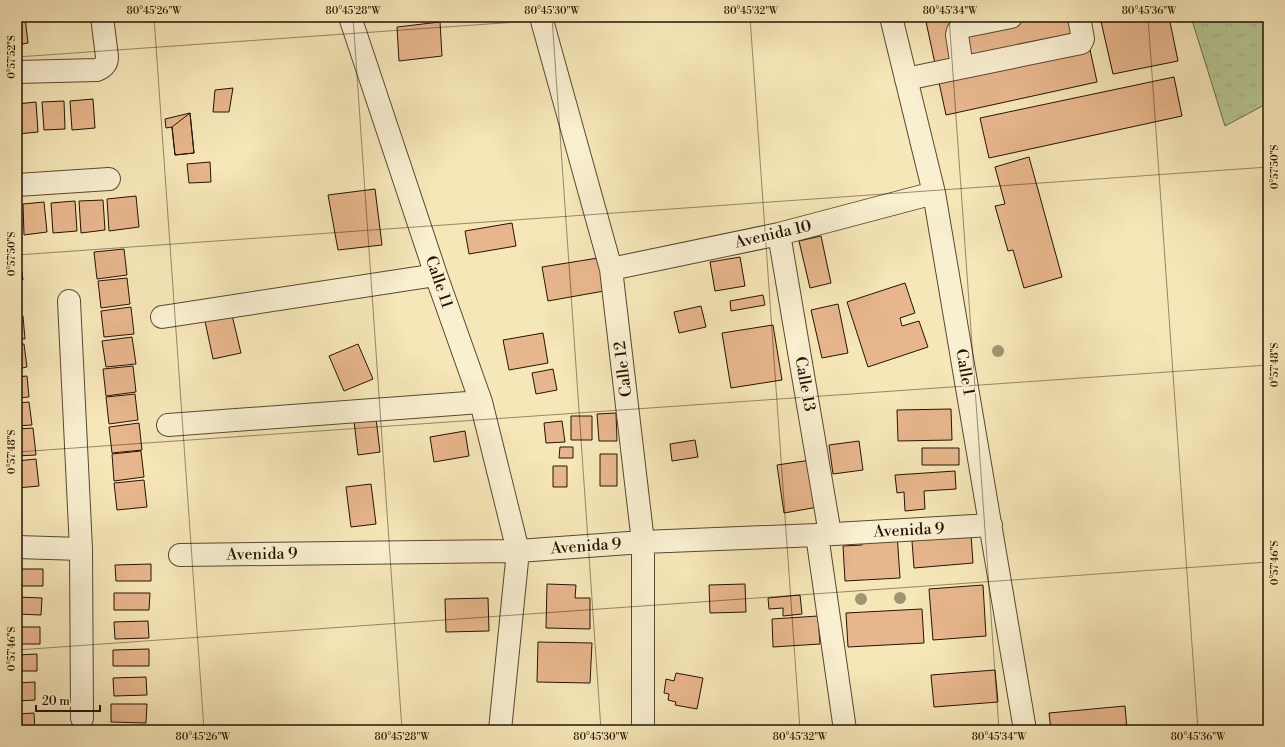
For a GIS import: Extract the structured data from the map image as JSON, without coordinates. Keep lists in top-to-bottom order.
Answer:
{
  "streets": {
    "street": [
      "Avenida 10",
      "Calle 11",
      "Calle 12",
      "Calle 1",
      "Calle 13",
      "Avenida 9"
    ]
  },
  "crossings": [
    ["Avenida 10", "Calle 12"],
    ["Avenida 10", "Calle 1"],
    ["Avenida 10", "Calle 13"],
    ["Calle 11", "Avenida 9"],
    ["Calle 12", "Avenida 9"],
    ["Calle 1", "Avenida 9"],
    ["Calle 13", "Avenida 9"]
  ],
  "scale_bar": "20 m",
  "coordinates": [
    "80°45'26\"W",
    "80°45'28\"W",
    "80°45'30\"W",
    "80°45'32\"W",
    "80°45'34\"W",
    "80°45'36\"W",
    "0°57'52\"S",
    "0°57'50\"S",
    "0°57'48\"S",
    "0°57'46\"S"
  ]
}
